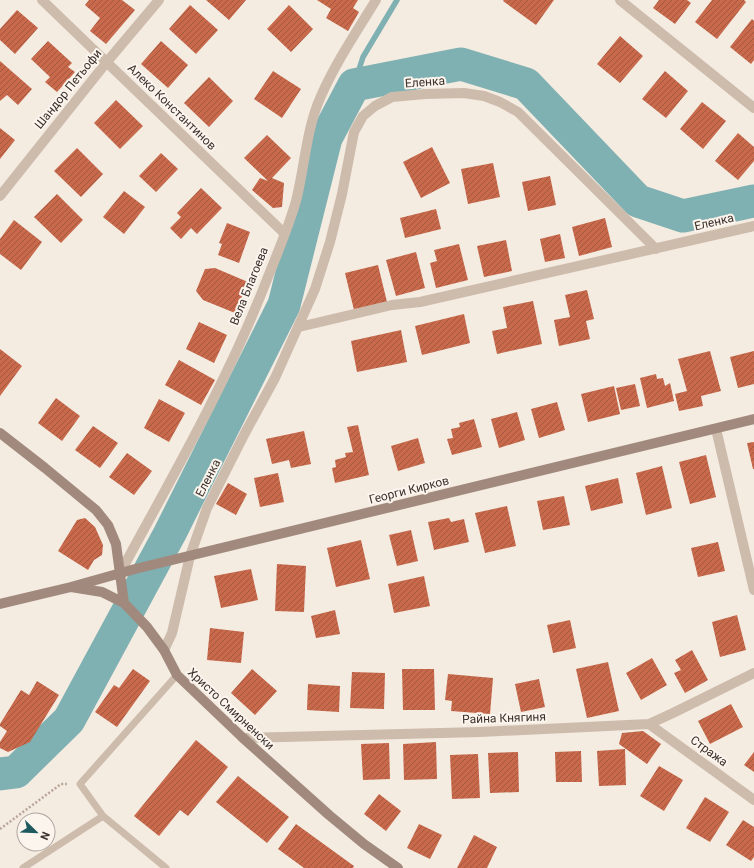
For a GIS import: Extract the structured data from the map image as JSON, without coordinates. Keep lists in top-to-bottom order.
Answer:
{
  "streets": {
    "street": [
      "Еленка",
      "Шандор Петьофи",
      "Алеко Константинов",
      "Вела Благоева",
      "Георги Кирков",
      "Христо Смирненски",
      "Райна Княгиня",
      "Стража"
    ]
  },
  "crossings": [
    ["Еленка", "Георги Кирков"],
    ["Еленка", "Христо Смирненски"],
    ["Шандор Петьофи", "Алеко Константинов"],
    ["Алеко Константинов", "Вела Благоева"],
    ["Вела Благоева", "Георги Кирков"],
    ["Георги Кирков", "Христо Смирненски"],
    ["Христо Смирненски", "Райна Княгиня"],
    ["Райна Княгиня", "Стража"]
  ],
  "north": "bottom right"
}
